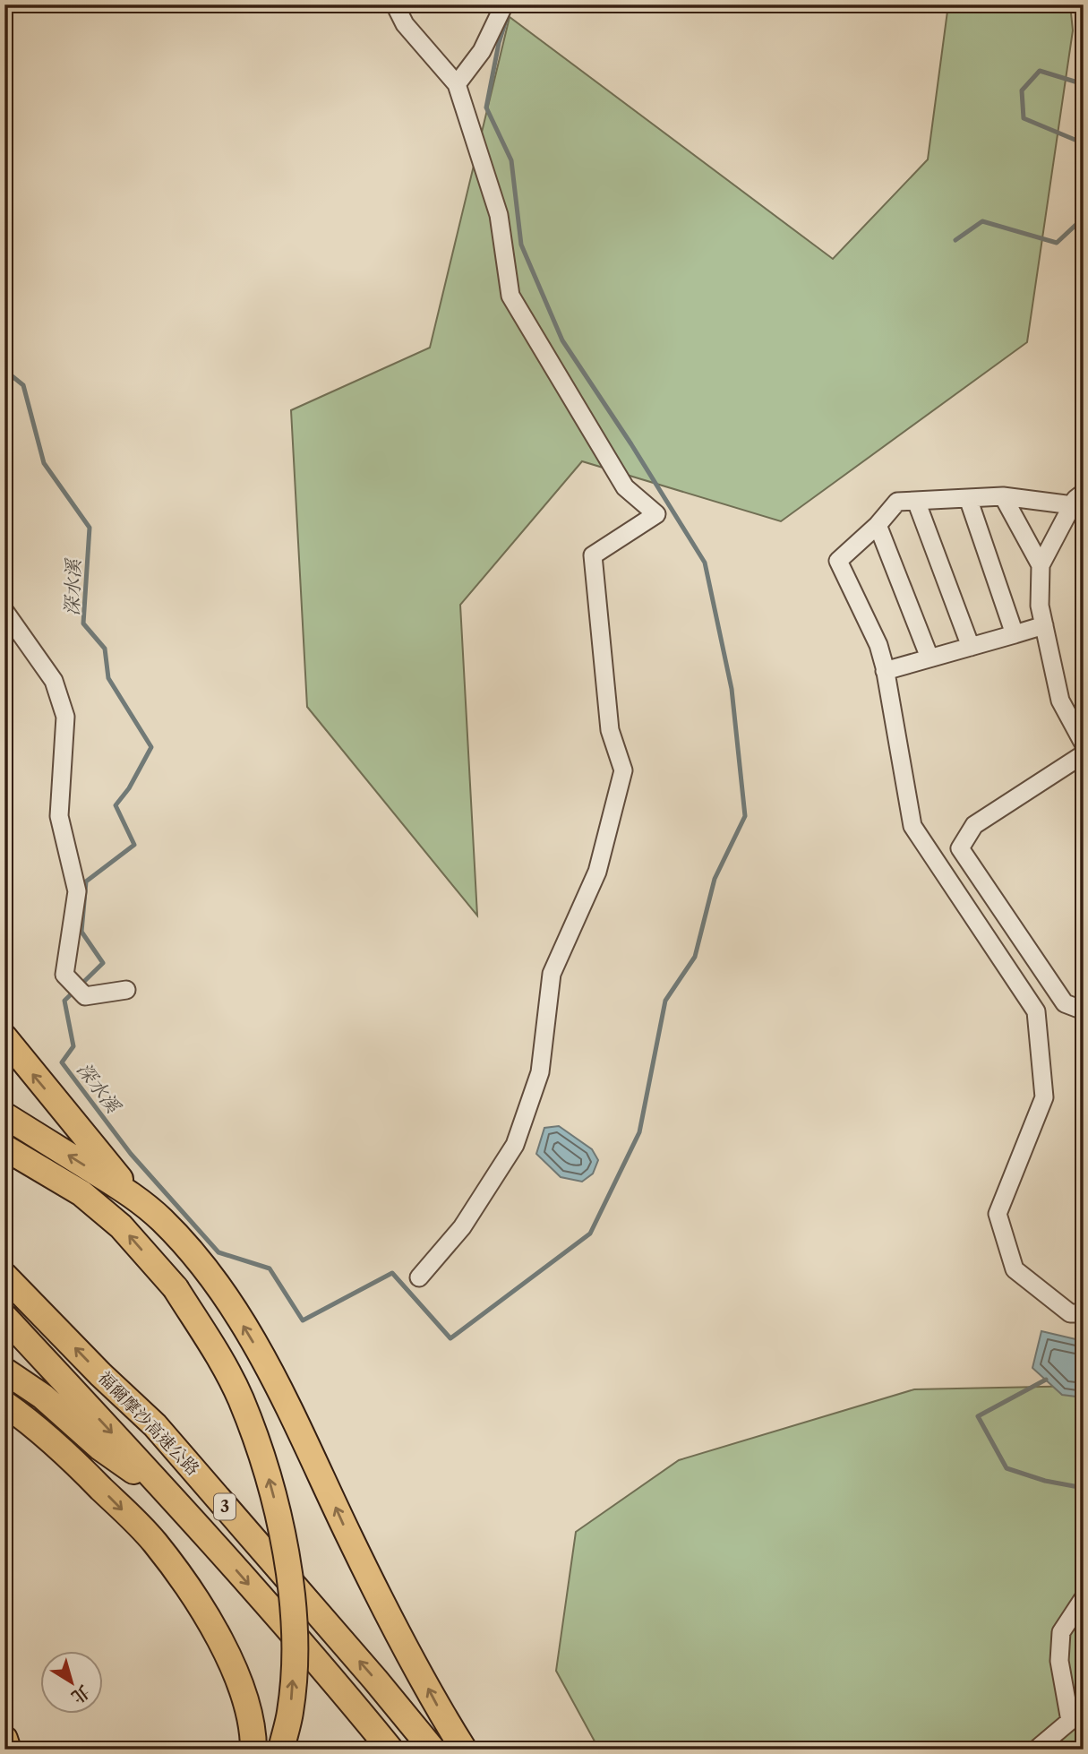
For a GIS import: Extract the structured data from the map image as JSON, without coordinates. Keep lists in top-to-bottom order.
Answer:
{
  "streets": {
    "highway": ["福爾摩沙高速公路", "3"]
  },
  "water": ["深水溪"],
  "north": "bottom right"
}
